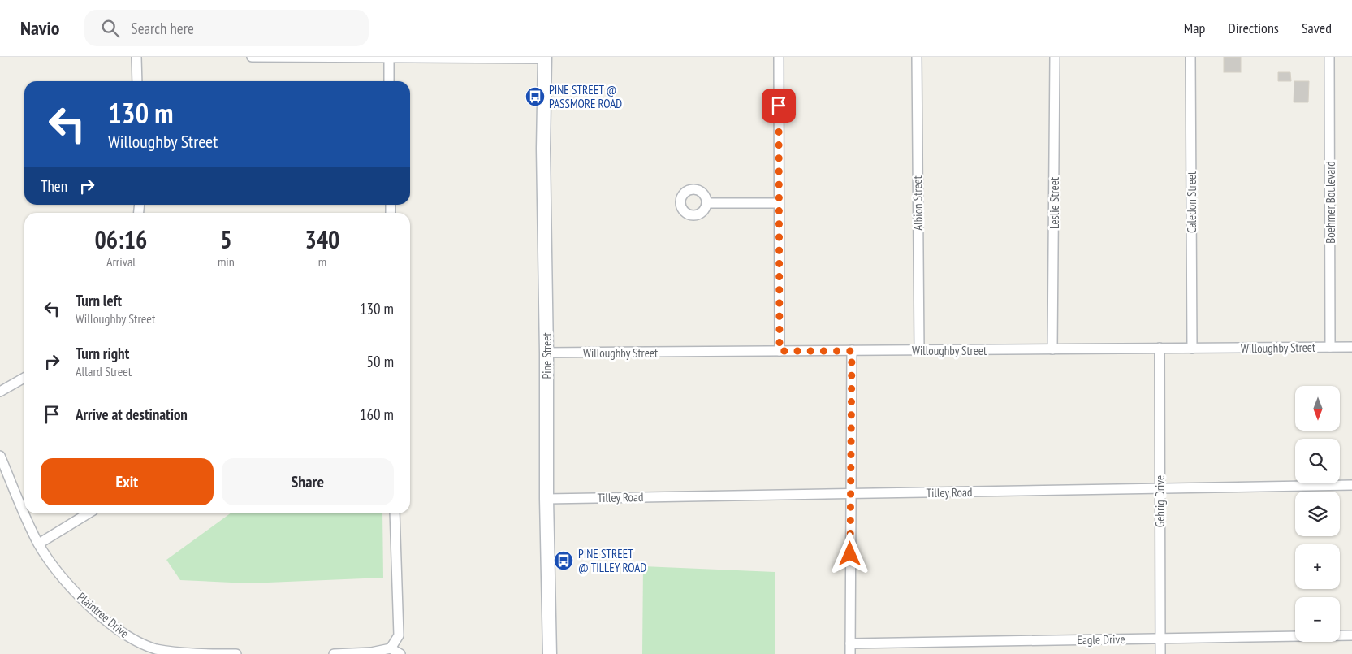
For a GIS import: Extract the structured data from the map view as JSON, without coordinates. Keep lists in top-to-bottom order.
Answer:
{
  "streets": {
    "street": [
      "Caledon Street",
      "Boehmer Boulevard",
      "Albion Street",
      "Leslie Street",
      "Willoughby Street",
      "Pine Street",
      "Tilley Road",
      "Gehrig Drive",
      "Plaintree Drive",
      "Eagle Drive"
    ]
  },
  "crossings": [
    ["Caledon Street", "Willoughby Street"],
    ["Boehmer Boulevard", "Willoughby Street"],
    ["Albion Street", "Willoughby Street"],
    ["Leslie Street", "Willoughby Street"],
    ["Willoughby Street", "Pine Street"],
    ["Willoughby Street", "Gehrig Drive"],
    ["Pine Street", "Tilley Road"],
    ["Tilley Road", "Gehrig Drive"],
    ["Gehrig Drive", "Eagle Drive"]
  ],
  "places": {
    "bus stop": ["PINE STREET @ PASSMORE ROAD", "PINE STREET @ TILLEY ROAD"]
  },
  "north": "bottom",
  "page": {
    "header": "Navio",
    "search": "Search here",
    "nav": ["Map", "Directions", "Saved"],
    "turn": ["130 m", "Willoughby Street"],
    "then": "Then",
    "eta": [
      "06:16",
      "Arrival",
      "5",
      "min",
      "340",
      "m"
    ],
    "list": [
      {
        "name": "Turn left",
        "note": "Willoughby Street",
        "value": "130 m"
      },
      {
        "name": "Turn right",
        "note": "Allard Street",
        "value": "50 m"
      },
      {
        "name": "Arrive at destination",
        "value": "160 m"
      }
    ],
    "map_buttons": ["+", "−"],
    "buttons": ["Exit", "Share"]
  }
}
